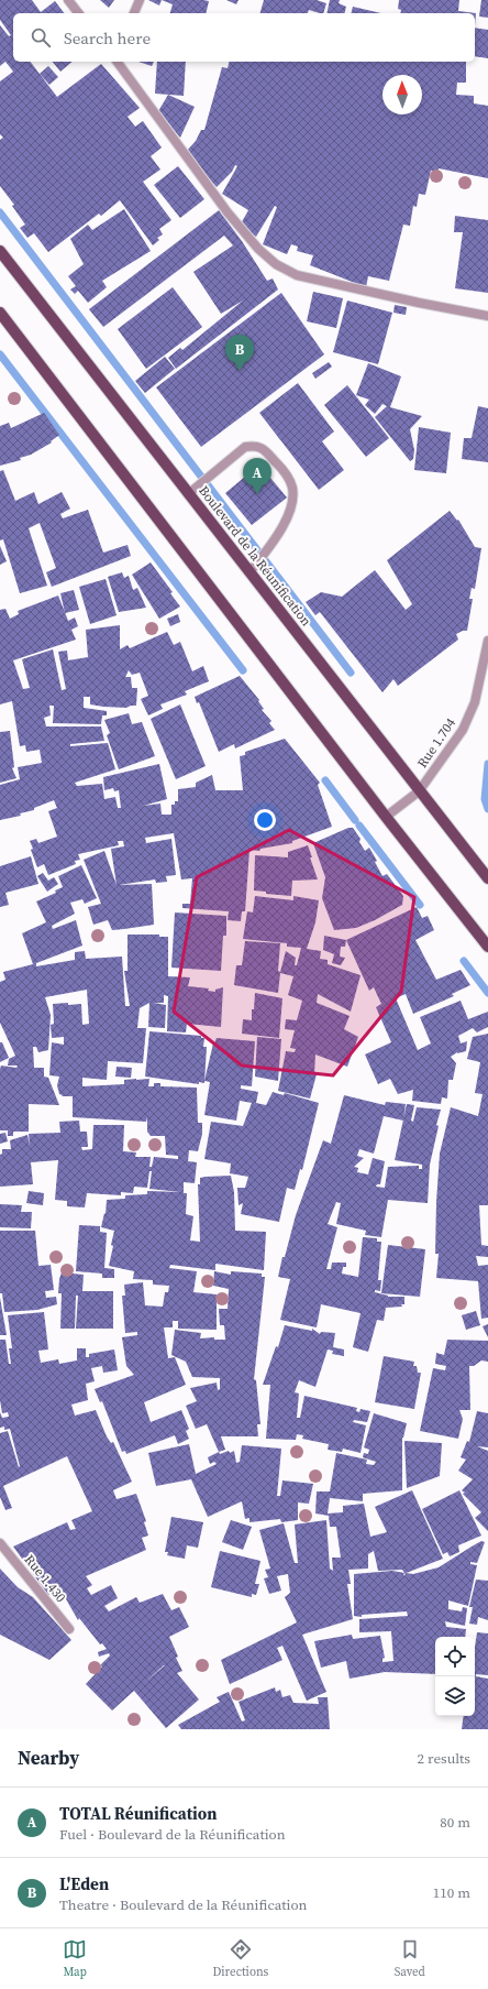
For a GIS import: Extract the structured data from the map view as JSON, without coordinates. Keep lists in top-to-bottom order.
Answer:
{
  "streets": {
    "main road": ["Boulevard de la Réunification"],
    "street": ["Rue 1.704", "Rue 1.430"]
  },
  "crossings": [
    ["Boulevard de la Réunification", "Rue 1.704"]
  ],
  "north": "top",
  "page": {
    "search": "Search here",
    "pins": ["B", "A"],
    "heading": ["Nearby", "2 results"],
    "list": [
      {
        "mark": "A",
        "name": "TOTAL Réunification",
        "note": "Fuel · Boulevard de la Réunification",
        "value": "80 m"
      },
      {
        "mark": "B",
        "name": "L'Eden",
        "note": "Theatre · Boulevard de la Réunification",
        "value": "110 m"
      }
    ],
    "nav": ["Map", "Directions", "Saved"]
  }
}
